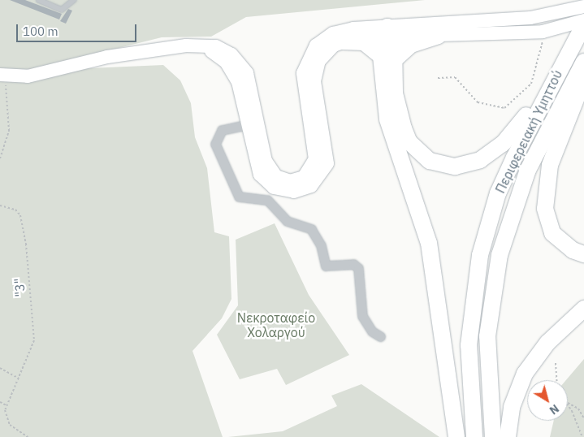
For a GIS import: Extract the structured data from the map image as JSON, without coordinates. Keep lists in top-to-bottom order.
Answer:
{
  "streets": {
    "highway": ["Περιφερειακή Υμηττού"],
    "path": ["\"3\""]
  },
  "parks": ["Νεκροταφείο Χολαργού"],
  "scale_bar": "100 m",
  "north": "bottom right"
}
